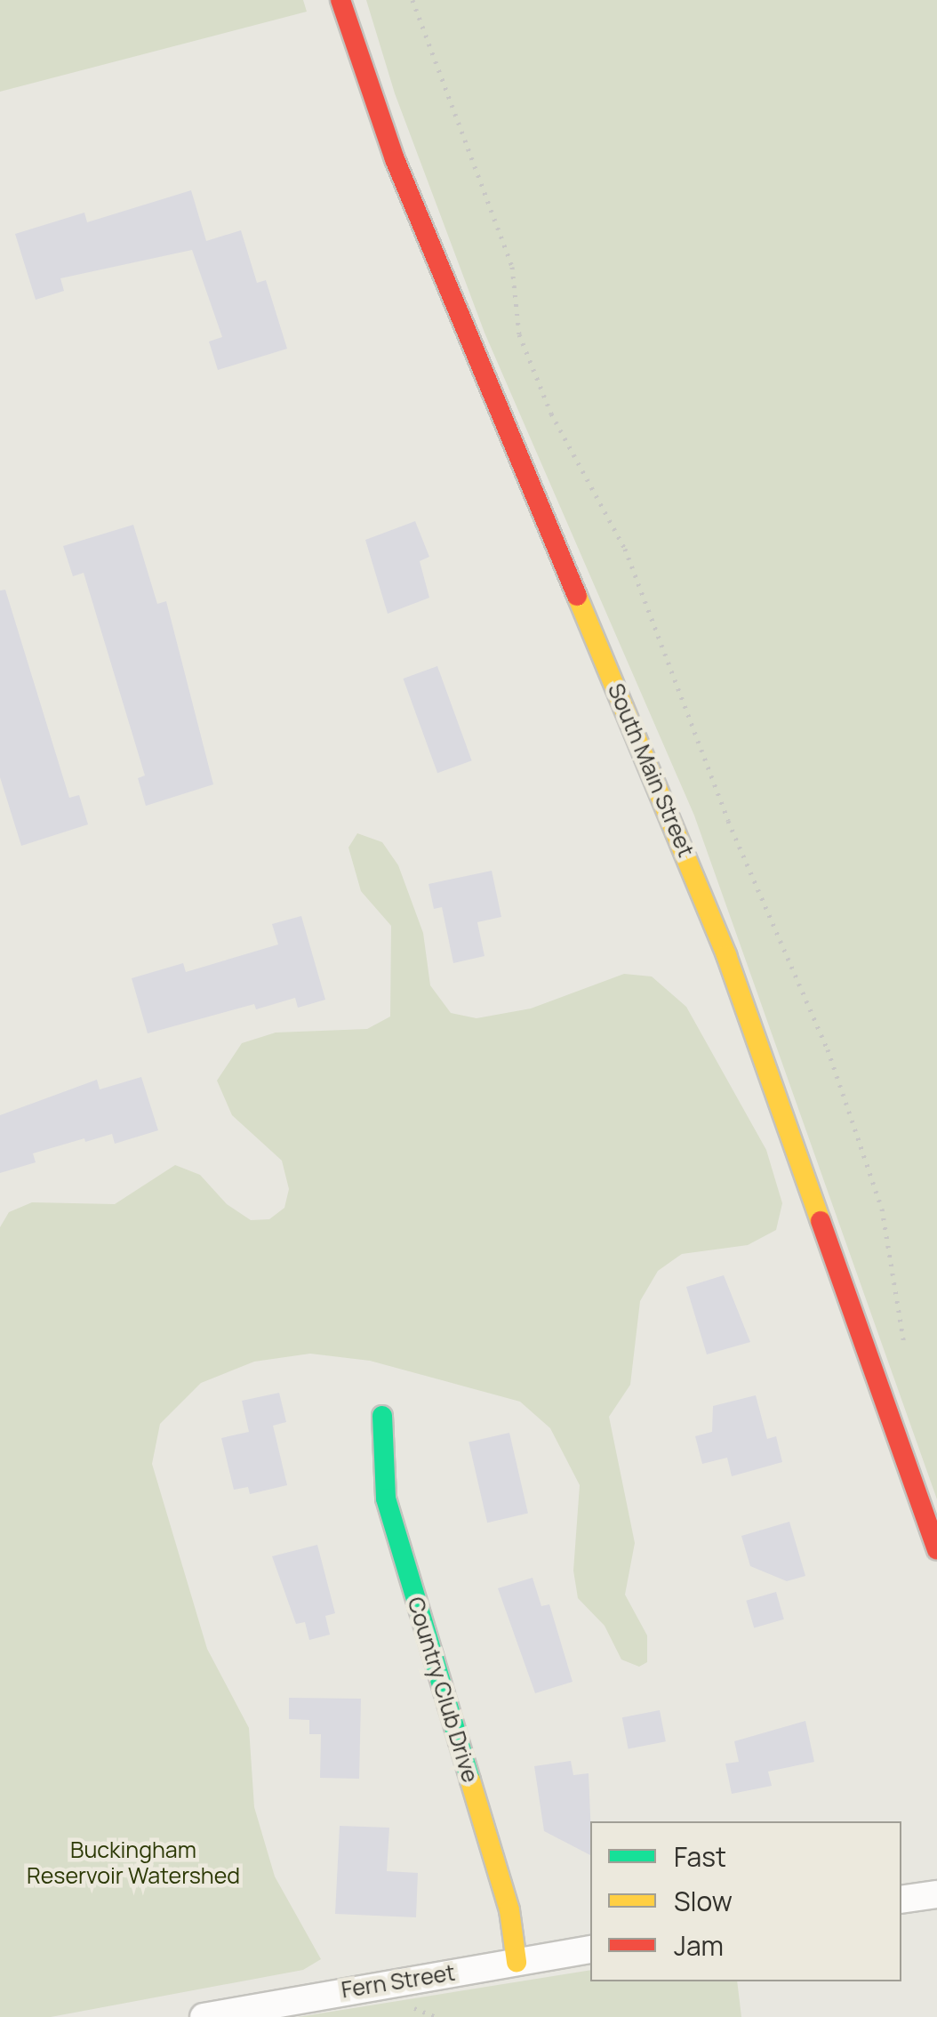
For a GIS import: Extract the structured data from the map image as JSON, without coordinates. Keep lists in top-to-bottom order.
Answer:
{
  "streets": {
    "main road": ["South Main Street", "Country Club Drive"],
    "street": ["Fern Street"]
  },
  "crossings": [
    ["Country Club Drive", "Fern Street"]
  ],
  "parks": ["Buckingham Reservoir Watershed"],
  "legend": ["Fast", "Slow", "Jam"]
}
